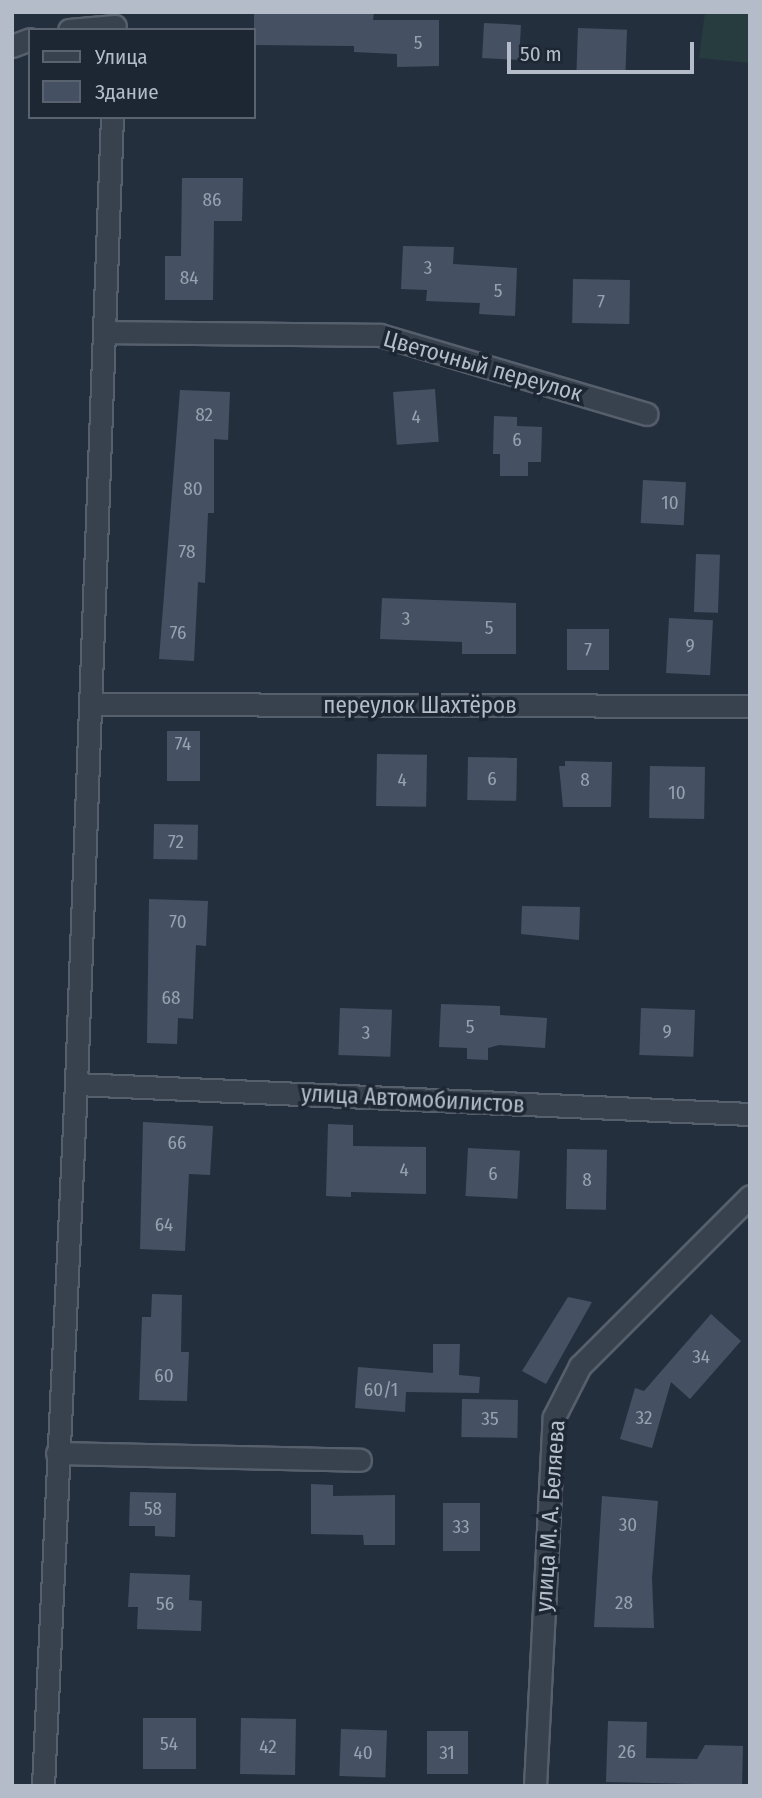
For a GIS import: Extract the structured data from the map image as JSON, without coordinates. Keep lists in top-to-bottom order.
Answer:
{
  "streets": {
    "street": [
      "Цветочный переулок",
      "переулок Шахтёров",
      "улица Автомобилистов",
      "улица М. А. Беляева"
    ]
  },
  "house_numbers": [
    "5",
    "86",
    "3",
    "84",
    "5",
    "7",
    "82",
    "4",
    "6",
    "80",
    "10",
    "78",
    "3",
    "5",
    "76",
    "9",
    "7",
    "74",
    "6",
    "4",
    "8",
    "10",
    "72",
    "70",
    "68",
    "5",
    "9",
    "3",
    "66",
    "4",
    "6",
    "8",
    "64",
    "34",
    "60",
    "60/1",
    "32",
    "35",
    "58",
    "30",
    "33",
    "28",
    "56",
    "54",
    "42",
    "26",
    "40",
    "31"
  ],
  "legend": ["Улица", "Здание"],
  "scale_bar": "50 m"
}
